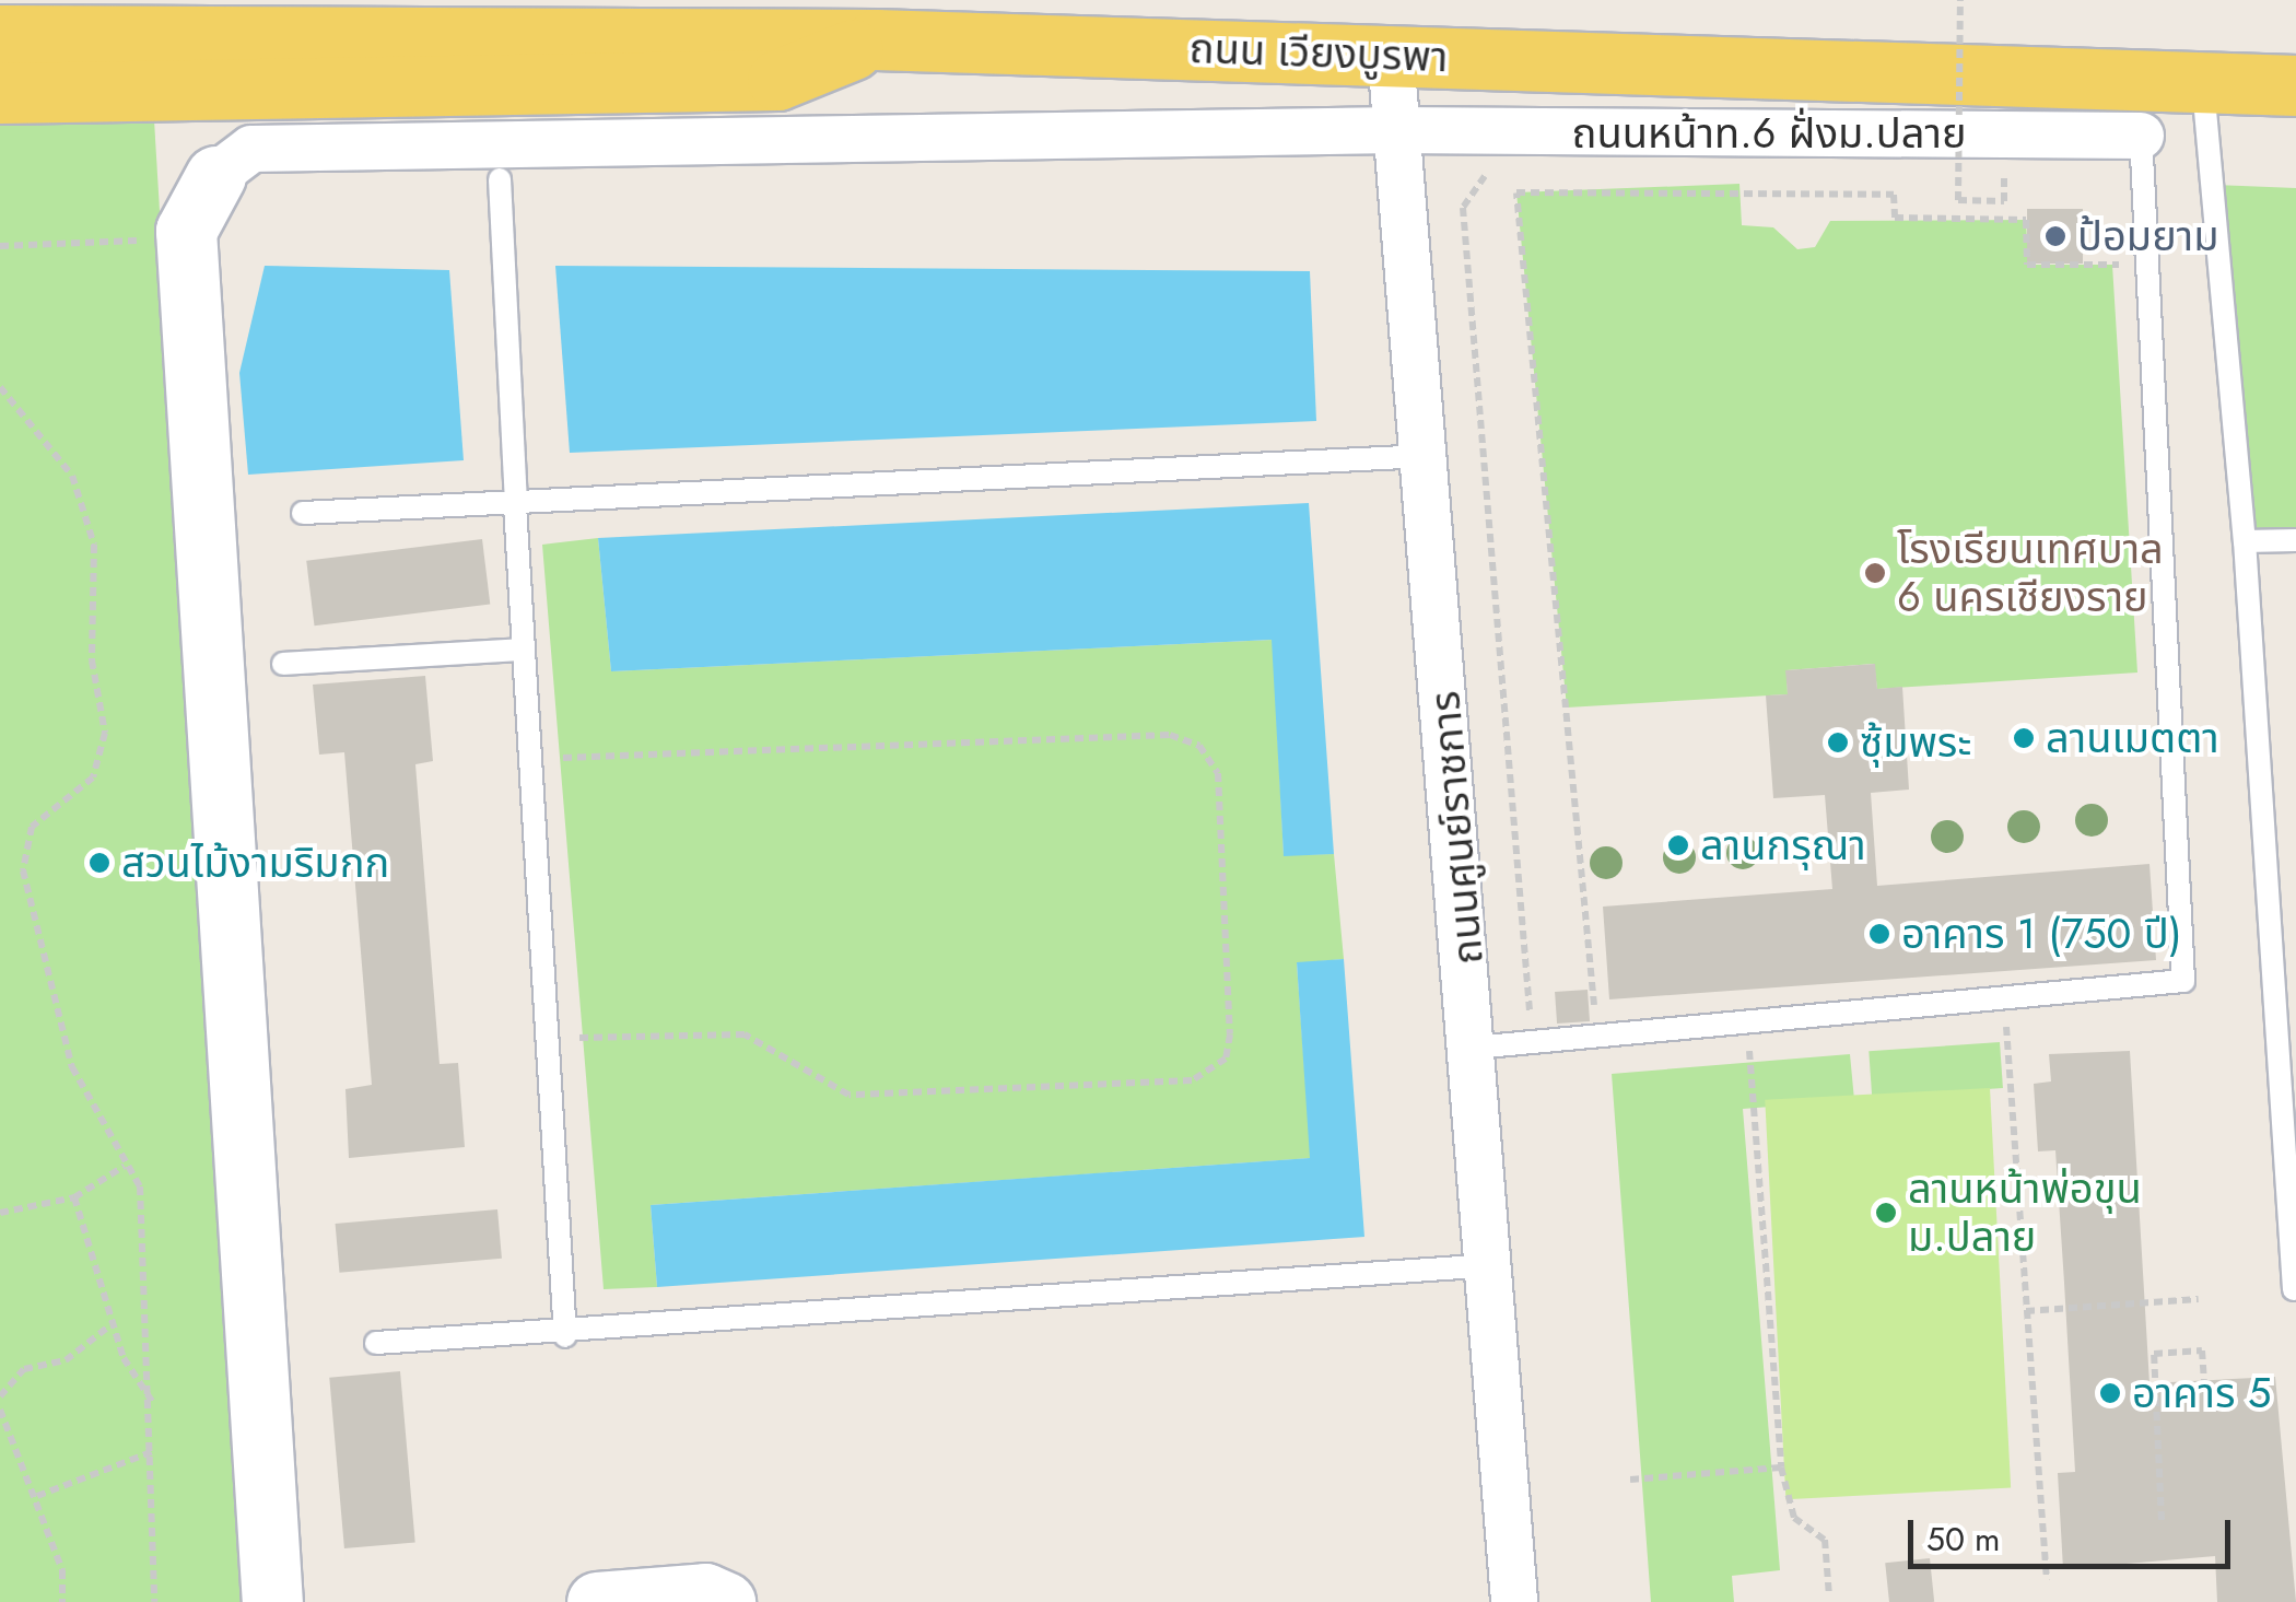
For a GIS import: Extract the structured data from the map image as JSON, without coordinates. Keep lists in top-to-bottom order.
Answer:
{
  "streets": {
    "main road": ["ถนน เวียงบูรพา"],
    "street": ["ถนนหน้าท.6 ฝั่งม.ปลาย", "ถนนศูนย์ราชการ"]
  },
  "crossings": [
    ["ถนน เวียงบูรพา", "ถนนหน้าท.6 ฝั่งม.ปลาย"],
    ["ถนน เวียงบูรพา", "ถนนศูนย์ราชการ"],
    ["ถนนหน้าท.6 ฝั่งม.ปลาย", "ถนนศูนย์ราชการ"]
  ],
  "places": [
    "ป้อมยาม",
    "โรงเรียนเทศบาล 6 นครเชียงราย",
    "ลานเมตตา",
    "ซุ้มพระ",
    "ลานกรุณา",
    "สวนไม้งามริมกก",
    "อาคาร 1 (750 ปี)",
    "ลานหน้าพ่อขุน ม.ปลาย",
    "อาคาร 5"
  ],
  "scale_bar": "50 m"
}
